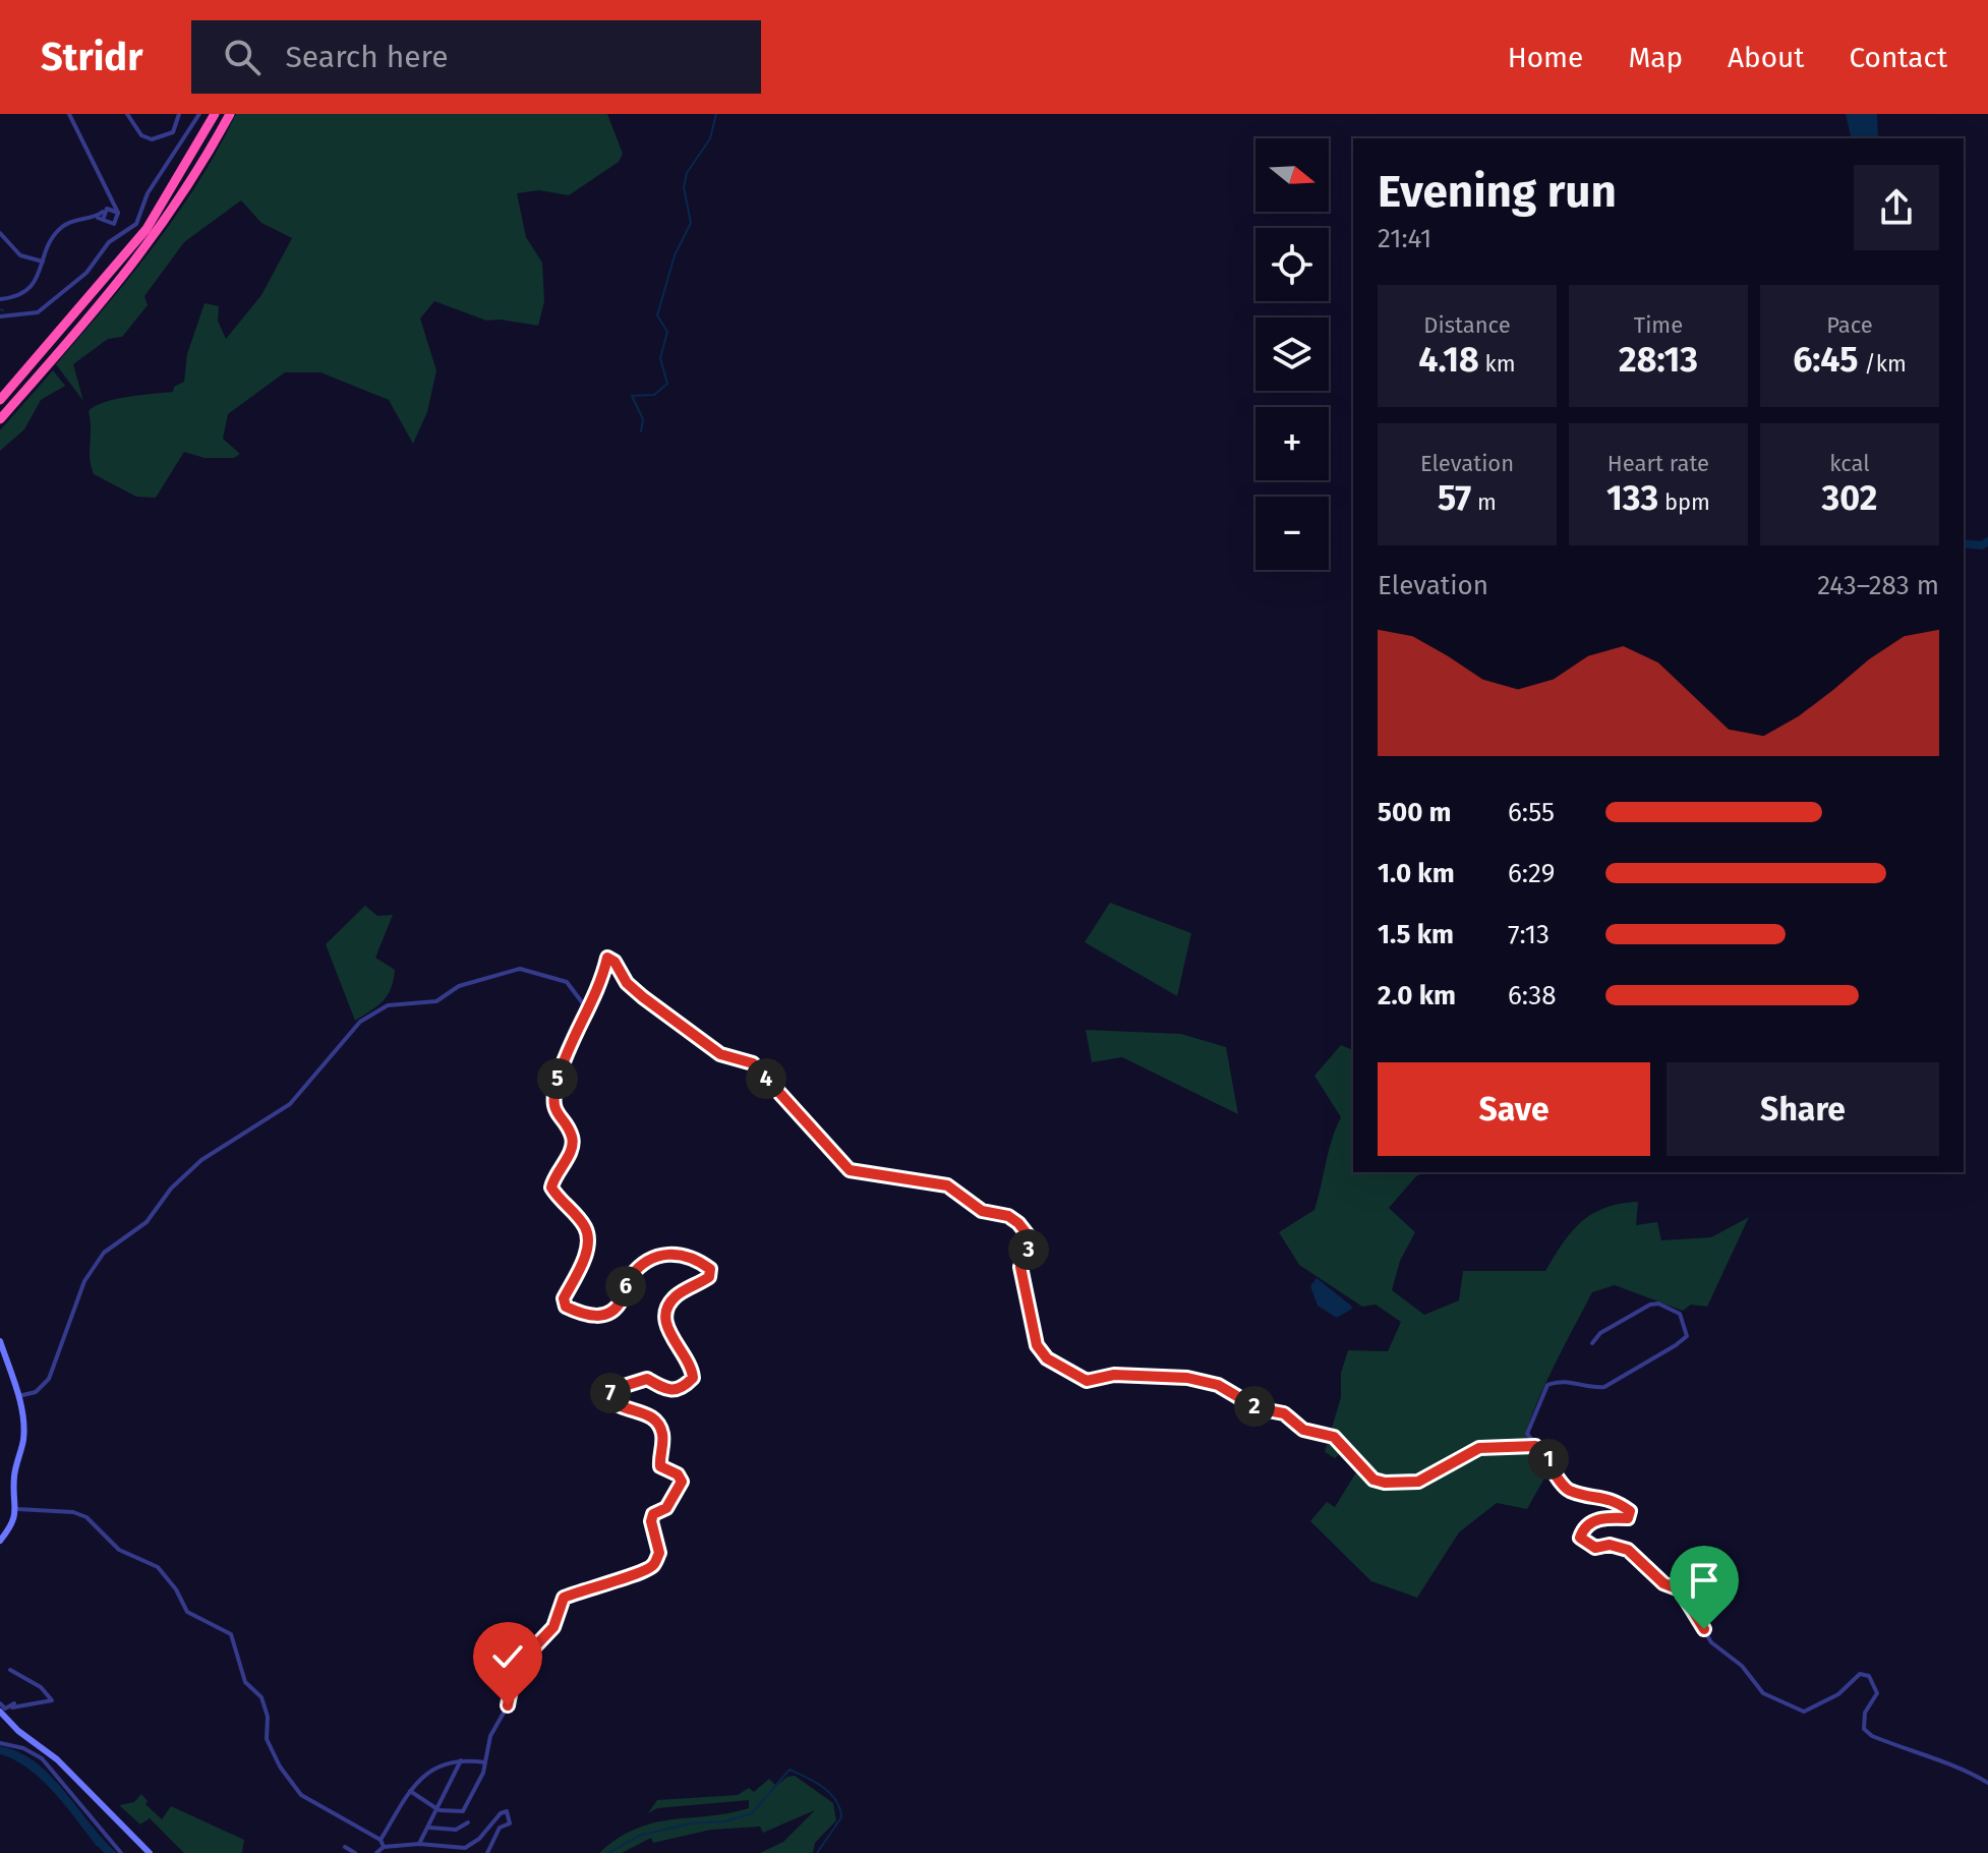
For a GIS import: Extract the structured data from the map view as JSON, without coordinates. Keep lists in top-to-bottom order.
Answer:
{
  "north": "right",
  "page": {
    "header": "Stridr",
    "search": "Search here",
    "nav": [
      "Home",
      "Map",
      "About",
      "Contact"
    ],
    "map_buttons": ["+", "−"],
    "heading": ["Evening run", "21:41"],
    "stats": [
      ["Distance", "4.18 km"],
      ["Time", "28:13"],
      ["Pace", "6:45 /km"],
      ["Elevation", "57 m"],
      ["Heart rate", "133 bpm"],
      ["kcal", "302"]
    ],
    "chart": ["Elevation", "243–283 m"],
    "list": [
      {
        "name": "500 m",
        "note": "6:55"
      },
      {
        "name": "1.0 km",
        "note": "6:29"
      },
      {
        "name": "1.5 km",
        "note": "7:13"
      },
      {
        "name": "2.0 km",
        "note": "6:38"
      }
    ],
    "buttons": ["Save", "Share"],
    "pins": [
      "4",
      "5",
      "3",
      "6",
      "7",
      "2",
      "1"
    ]
  }
}
